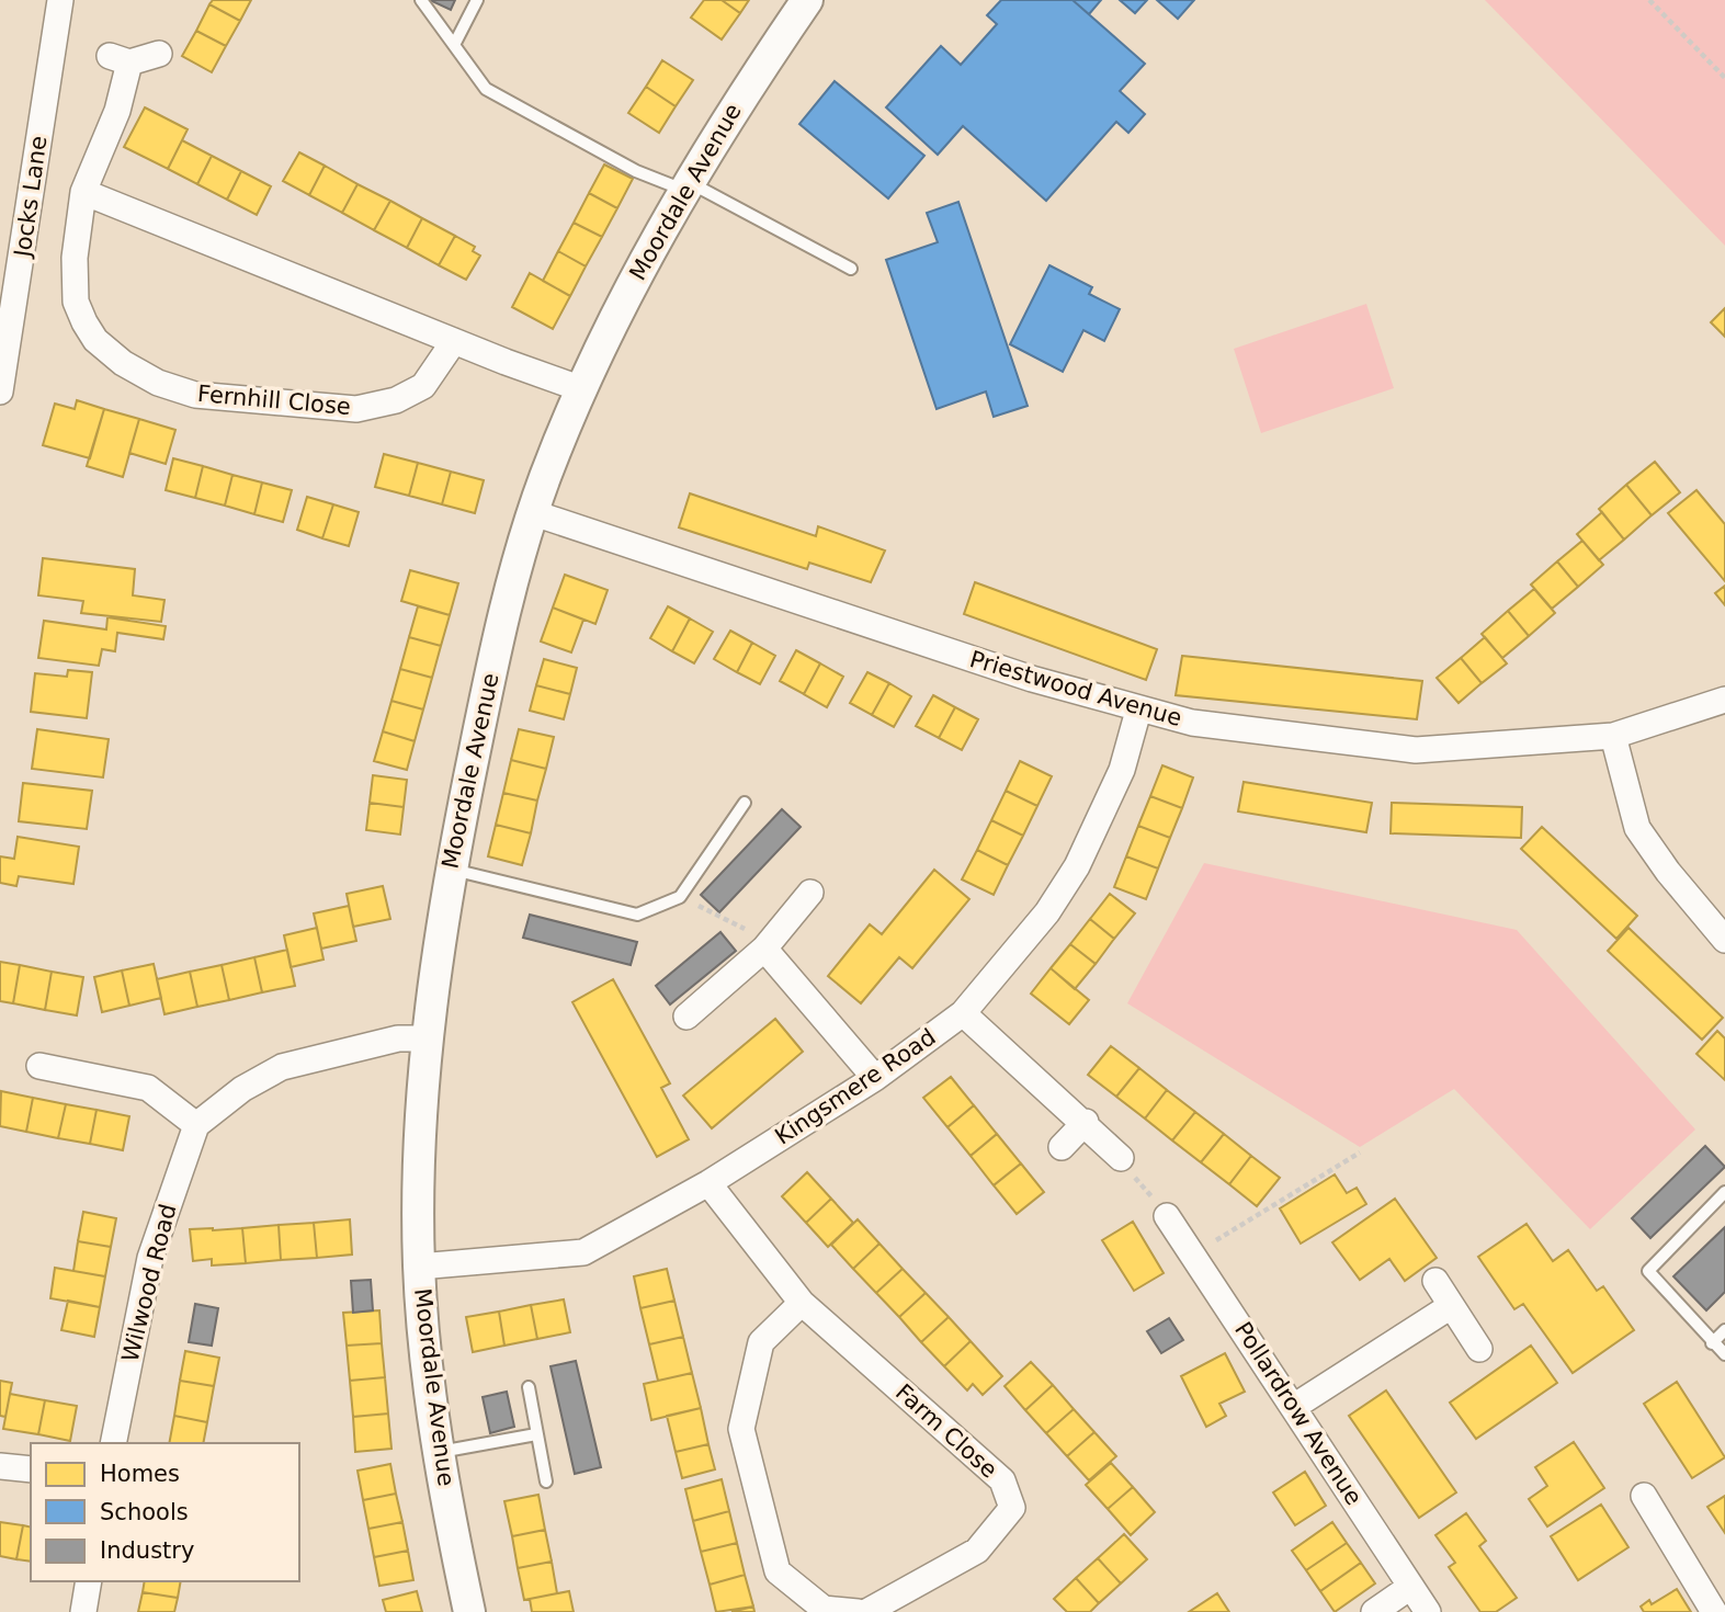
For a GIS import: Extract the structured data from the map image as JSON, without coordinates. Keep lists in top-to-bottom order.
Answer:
{
  "streets": {
    "street": [
      "Moordale Avenue",
      "Jocks Lane",
      "Fernhill Close",
      "Priestwood Avenue",
      "Kingsmere Road",
      "Wilwood Road",
      "Pollardrow Avenue",
      "Farm Close"
    ]
  },
  "crossings": [
    ["Moordale Avenue", "Priestwood Avenue"],
    ["Moordale Avenue", "Kingsmere Road"],
    ["Priestwood Avenue", "Kingsmere Road"],
    ["Kingsmere Road", "Farm Close"]
  ],
  "legend": ["Homes", "Schools", "Industry"]
}
